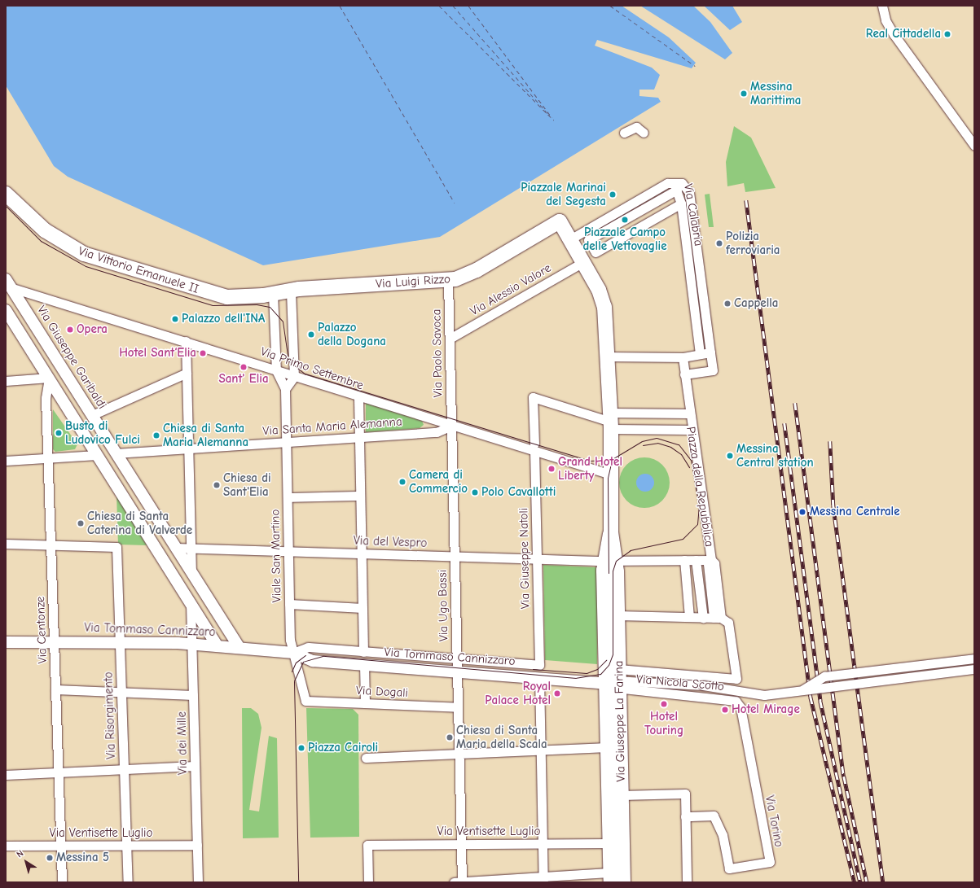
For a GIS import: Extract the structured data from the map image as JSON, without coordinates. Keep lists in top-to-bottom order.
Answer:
{
  "streets": {
    "main road": ["Via Vittorio Emanuele II", "Via Luigi Rizzo", "Via Giuseppe La Farina"],
    "street": [
      "Via Calabria",
      "Via Alessio Valore",
      "Via Paolo Savoca",
      "Via Giuseppe Garibaldi",
      "Via Primo Settembre",
      "Via Santa Maria Alemanna",
      "Piazza della Repubblica",
      "Via del Vespro",
      "Viale San Martino",
      "Via Giuseppe Natoli",
      "Via Ugo Bassi",
      "Via Centonze",
      "Via Tommaso Cannizzaro",
      "Via Nicola Scotto",
      "Via Dogali",
      "Via Risorgimento",
      "Via dei Mille",
      "Via Torino",
      "Via Ventisette Luglio"
    ]
  },
  "crossings": [
    ["Via Vittorio Emanuele II", "Via Luigi Rizzo"],
    ["Via Luigi Rizzo", "Via Paolo Savoca"],
    ["Via Alessio Valore", "Via Paolo Savoca"],
    ["Via Paolo Savoca", "Via Primo Settembre"],
    ["Via Paolo Savoca", "Via Santa Maria Alemanna"],
    ["Via Paolo Savoca", "Via Ugo Bassi"],
    ["Via Giuseppe Garibaldi", "Via Primo Settembre"],
    ["Via Giuseppe Garibaldi", "Via Santa Maria Alemanna"],
    ["Via Giuseppe Garibaldi", "Via del Vespro"],
    ["Via Giuseppe Garibaldi", "Via Tommaso Cannizzaro"],
    ["Via Primo Settembre", "Via Santa Maria Alemanna"],
    ["Via Primo Settembre", "Via Giuseppe Natoli"],
    ["Via Primo Settembre", "Via Ugo Bassi"],
    ["Via Santa Maria Alemanna", "Viale San Martino"],
    ["Via Santa Maria Alemanna", "Via Ugo Bassi"],
    ["Piazza della Repubblica", "Via del Vespro"],
    ["Piazza della Repubblica", "Via Giuseppe Natoli"],
    ["Piazza della Repubblica", "Via Giuseppe La Farina"],
    ["Via del Vespro", "Viale San Martino"],
    ["Via del Vespro", "Via Giuseppe Natoli"],
    ["Via del Vespro", "Via Ugo Bassi"],
    ["Via del Vespro", "Via Giuseppe La Farina"],
    ["Viale San Martino", "Via Tommaso Cannizzaro"],
    ["Viale San Martino", "Via Dogali"],
    ["Via Giuseppe Natoli", "Via Tommaso Cannizzaro"],
    ["Via Ugo Bassi", "Via Tommaso Cannizzaro"],
    ["Via Ugo Bassi", "Via Dogali"],
    ["Via Ugo Bassi", "Via Ventisette Luglio"],
    ["Via Centonze", "Via Tommaso Cannizzaro"],
    ["Via Centonze", "Via Risorgimento"],
    ["Via Centonze", "Via Ventisette Luglio"],
    ["Via Tommaso Cannizzaro", "Via Nicola Scotto"],
    ["Via Tommaso Cannizzaro", "Via Risorgimento"],
    ["Via Tommaso Cannizzaro", "Via Giuseppe La Farina"],
    ["Via Tommaso Cannizzaro", "Via dei Mille"],
    ["Via Nicola Scotto", "Via Giuseppe La Farina"],
    ["Via Nicola Scotto", "Via Torino"],
    ["Via Risorgimento", "Via Ventisette Luglio"],
    ["Via Giuseppe La Farina", "Via Ventisette Luglio"],
    ["Via dei Mille", "Via Ventisette Luglio"]
  ],
  "places": [
    "Real Cittadella",
    "Messina Marittima",
    "Piazzale Marinai del Segesta",
    "Piazzale Campo delle Vettovaglie",
    "Polizia ferroviaria",
    "Cappella",
    "Palazzo dell'INA",
    "Opera",
    "Palazzo della Dogana",
    "Hotel Sant‘Elia",
    "Sant' Elia",
    "Busto di Ludovico Fulci",
    "Chiesa di Santa Maria Alemanna",
    "Messina Central station",
    "Grand Hotel Liberty",
    "Camera di Commercio",
    "Chiesa di Sant'Elia",
    "Polo Cavallotti",
    "Messina Centrale",
    "Chiesa di Santa Caterina di Valverde",
    "Royal Palace Hotel",
    "Hotel Touring",
    "Hotel Mirage",
    "Chiesa di Santa Maria della Scala",
    "Piazza Cairoli",
    "Messina 5"
  ],
  "north": "top left"
}
